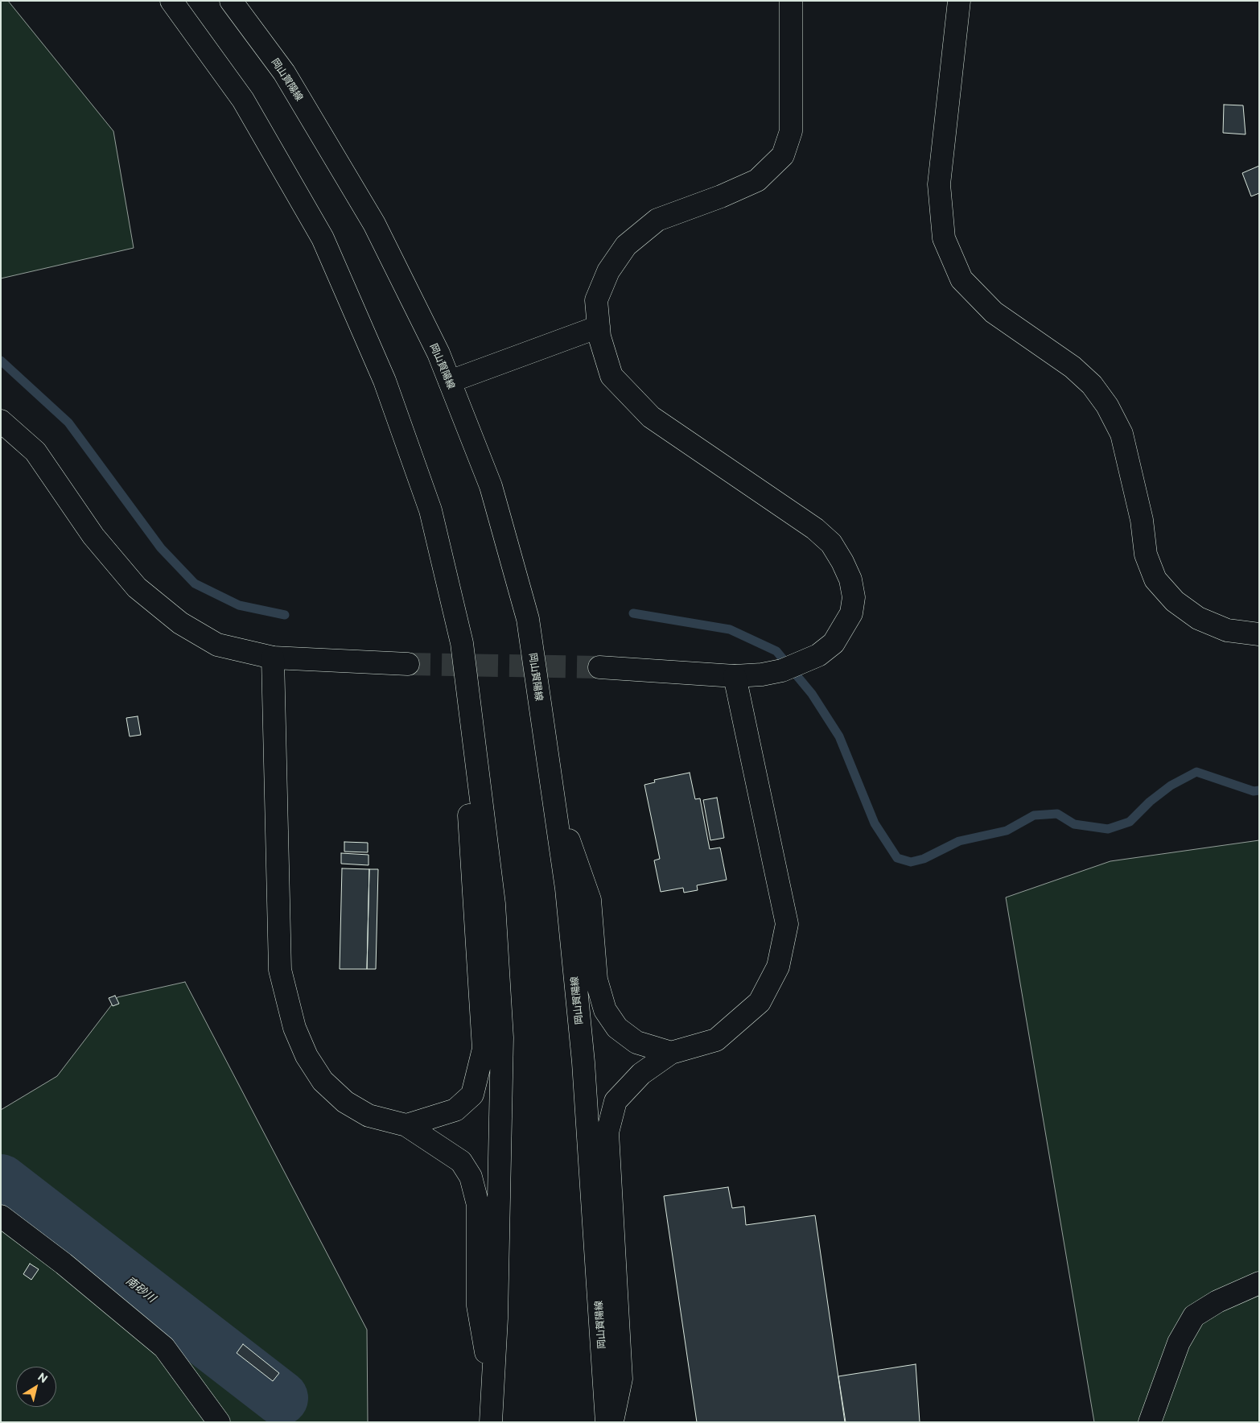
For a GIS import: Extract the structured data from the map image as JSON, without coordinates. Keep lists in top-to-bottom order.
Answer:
{
  "streets": {
    "main road": ["岡山賀陽線"]
  },
  "water": ["南砂川"],
  "north": "top right"
}
